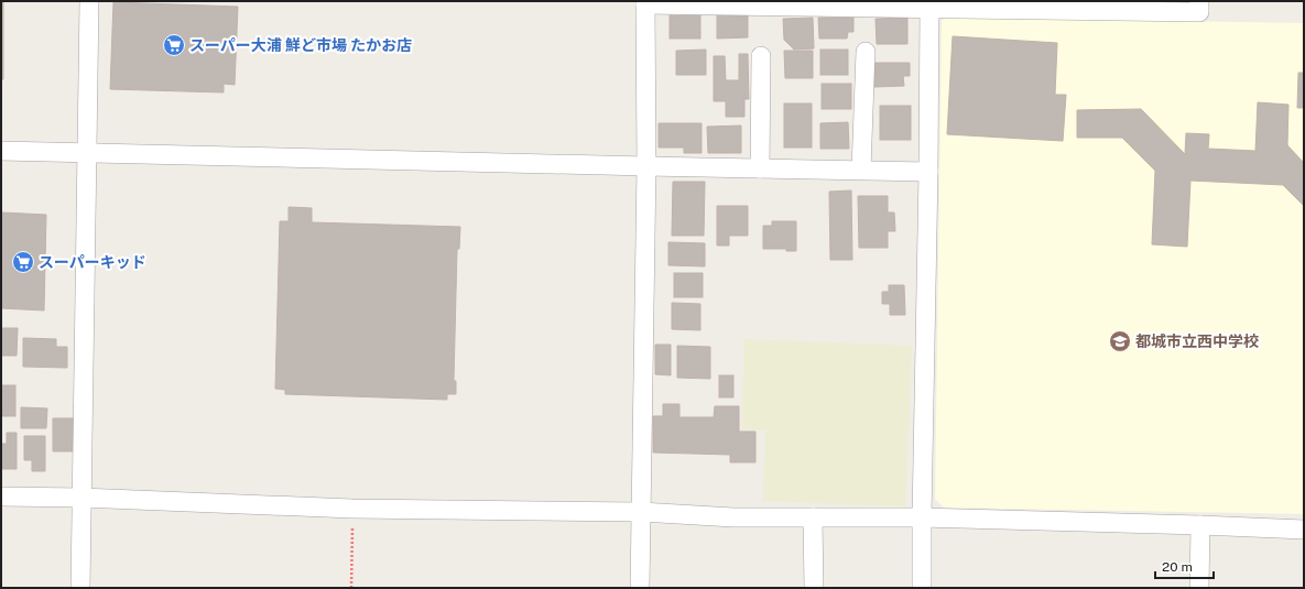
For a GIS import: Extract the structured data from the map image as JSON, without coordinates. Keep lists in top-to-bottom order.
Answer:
{
  "places": {
    "supermarket": ["スーパー大浦 鮮ど市場 たかお店", "スーパーキッド"],
    "school or university": ["都城市立西中学校"]
  },
  "scale_bar": "20 m"
}
